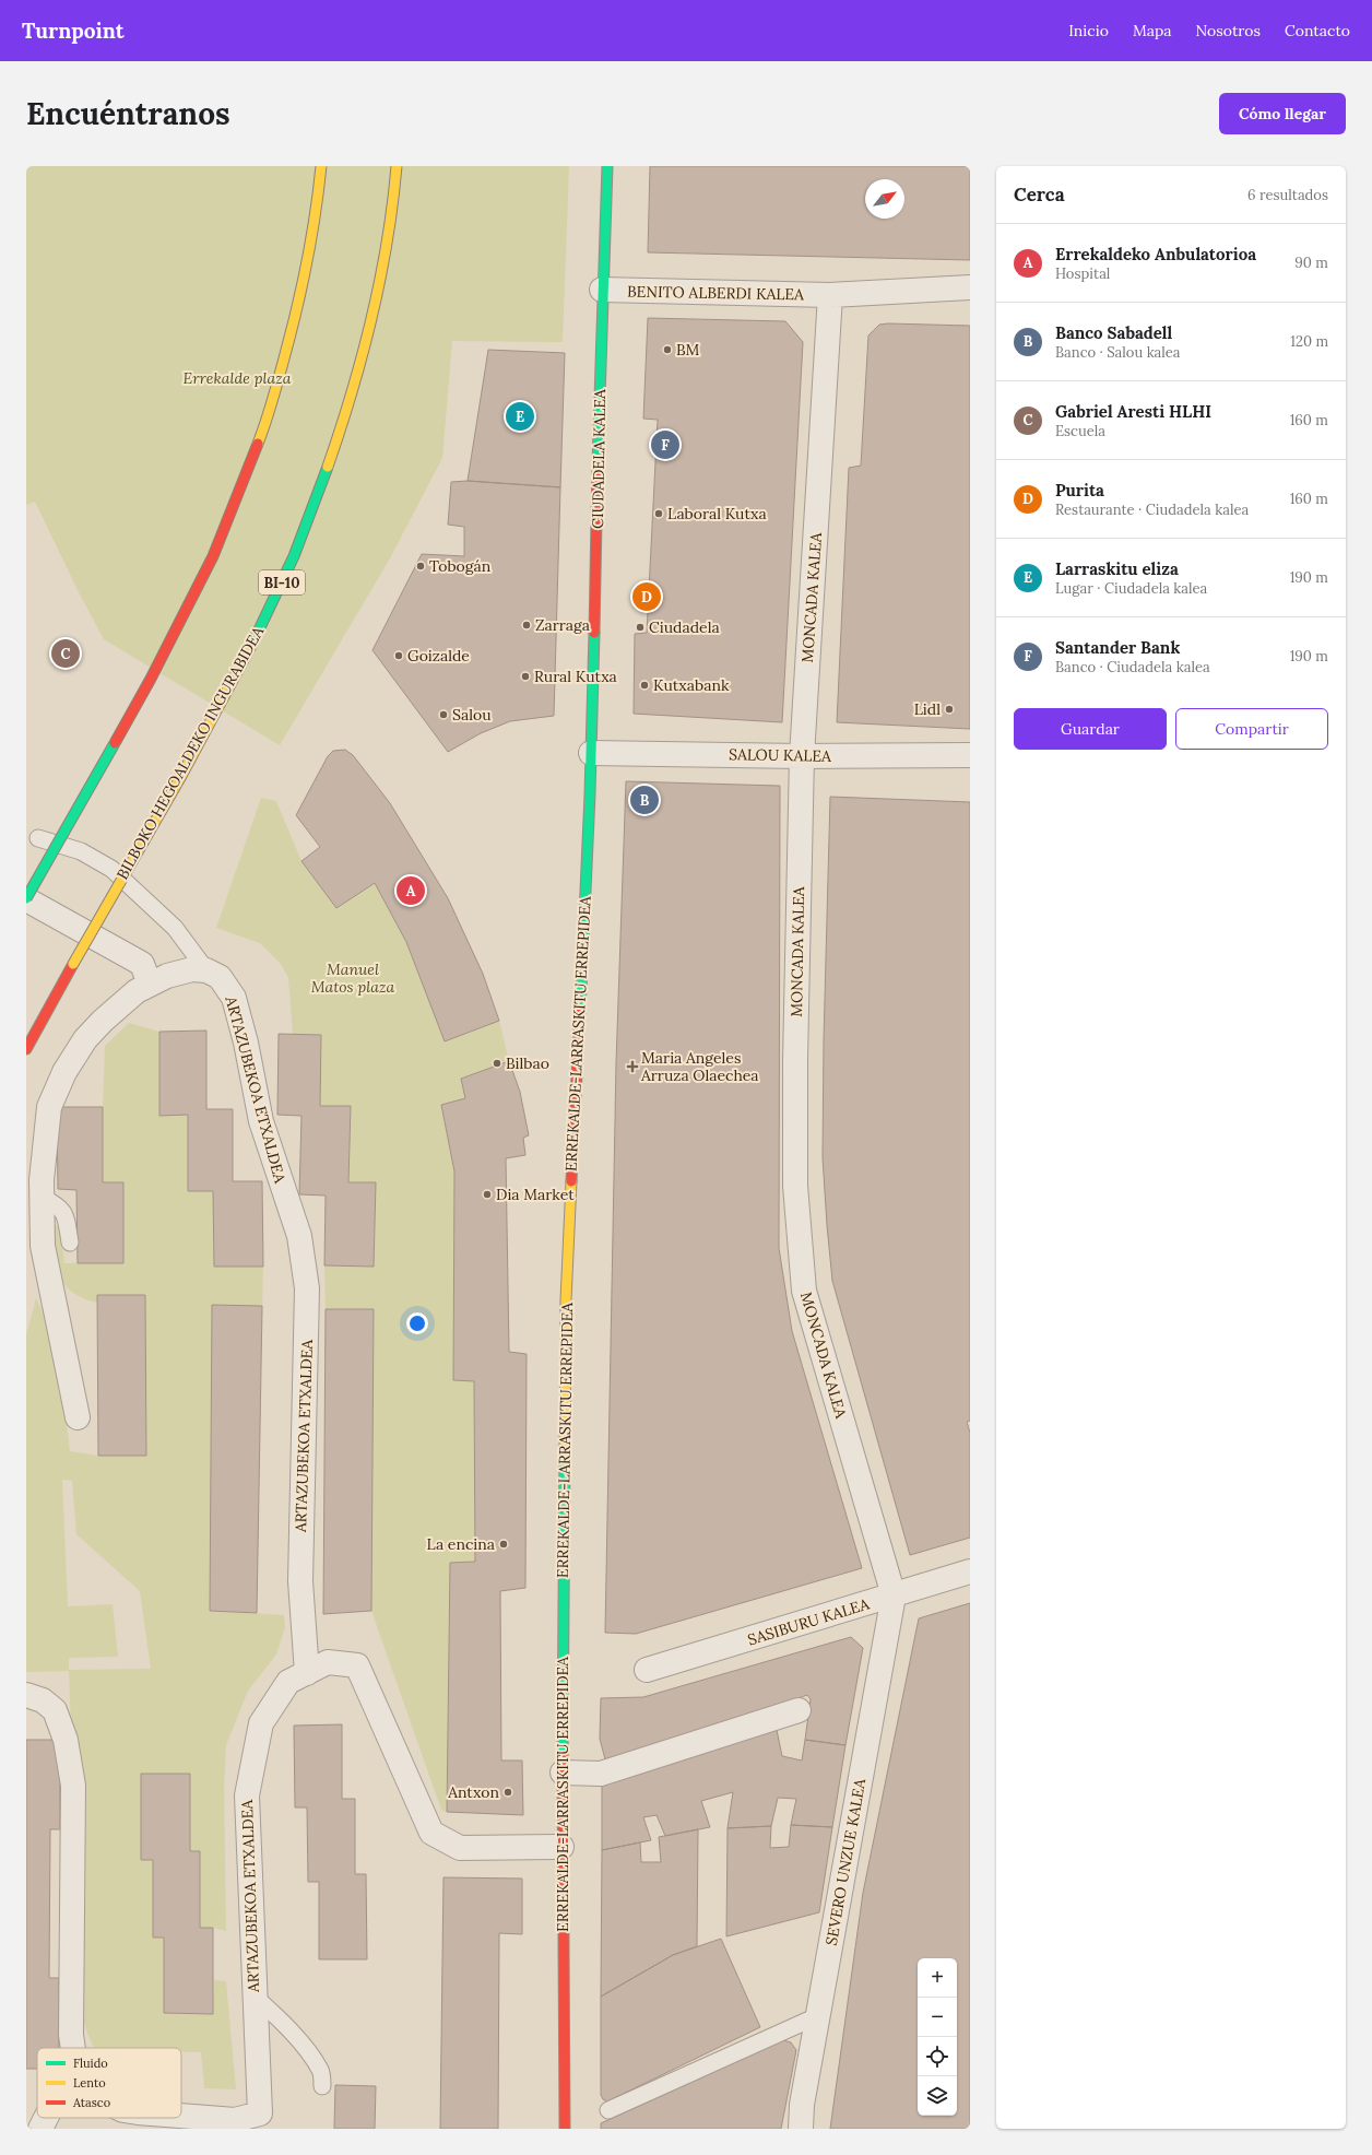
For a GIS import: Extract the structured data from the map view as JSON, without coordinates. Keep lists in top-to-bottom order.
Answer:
{
  "streets": {
    "main road": [
      "CIUDADELA KALEA",
      "BI-10",
      "BILBOKO HEGOALDEKO INGURABIDEA",
      "ERREKALDE-LARRASKITU ERREPIDEA"
    ],
    "street": [
      "BENITO ALBERDI KALEA",
      "MONCADA KALEA",
      "SALOU KALEA",
      "ARTAZUBEKOA ETXALDEA",
      "SASIBURU KALEA",
      "SEVERO UNZUE KALEA"
    ]
  },
  "crossings": [
    ["BENITO ALBERDI KALEA", "CIUDADELA KALEA"],
    ["BENITO ALBERDI KALEA", "MONCADA KALEA"],
    ["CIUDADELA KALEA", "SALOU KALEA"],
    ["CIUDADELA KALEA", "ERREKALDE-LARRASKITU ERREPIDEA"],
    ["MONCADA KALEA", "SALOU KALEA"],
    ["MONCADA KALEA", "SASIBURU KALEA"],
    ["MONCADA KALEA", "SEVERO UNZUE KALEA"],
    ["SALOU KALEA", "ERREKALDE-LARRASKITU ERREPIDEA"],
    ["ERREKALDE-LARRASKITU ERREPIDEA", "ARTAZUBEKOA ETXALDEA"],
    ["SASIBURU KALEA", "SEVERO UNZUE KALEA"]
  ],
  "parks": ["Errekalde plaza", "Manuel Matos plaza"],
  "places": {
    "other": [
      "BM",
      "Laboral Kutxa",
      "Tobogán",
      "Zarraga",
      "Ciudadela",
      "Goizalde",
      "Rural Kutxa",
      "Kutxabank",
      "Lidl",
      "Salou",
      "Bilbao",
      "Dia Market",
      "La encina",
      "Antxon"
    ],
    "health": ["Maria Angeles Arruza Olaechea"]
  },
  "legend": ["Fluido", "Lento", "Atasco"],
  "north": "top right",
  "page": {
    "header": "Turnpoint",
    "nav": [
      "Inicio",
      "Mapa",
      "Nosotros",
      "Contacto"
    ],
    "buttons": [
      "Cómo llegar",
      ["Guardar", "Compartir"]
    ],
    "title": "Encuéntranos",
    "heading": ["Cerca", "6 resultados"],
    "list": [
      {
        "mark": "A",
        "name": "Errekaldeko Anbulatorioa",
        "note": "Hospital",
        "value": "90 m"
      },
      {
        "mark": "B",
        "name": "Banco Sabadell",
        "note": "Banco · Salou kalea",
        "value": "120 m"
      },
      {
        "mark": "C",
        "name": "Gabriel Aresti HLHI",
        "note": "Escuela",
        "value": "160 m"
      },
      {
        "mark": "D",
        "name": "Purita",
        "note": "Restaurante · Ciudadela kalea",
        "value": "160 m"
      },
      {
        "mark": "E",
        "name": "Larraskitu eliza",
        "note": "Lugar · Ciudadela kalea",
        "value": "190 m"
      },
      {
        "mark": "F",
        "name": "Santander Bank",
        "note": "Banco · Ciudadela kalea",
        "value": "190 m"
      }
    ],
    "pins": [
      "E",
      "F",
      "D",
      "C",
      "B",
      "A"
    ],
    "map_buttons": ["+", "−"]
  }
}
